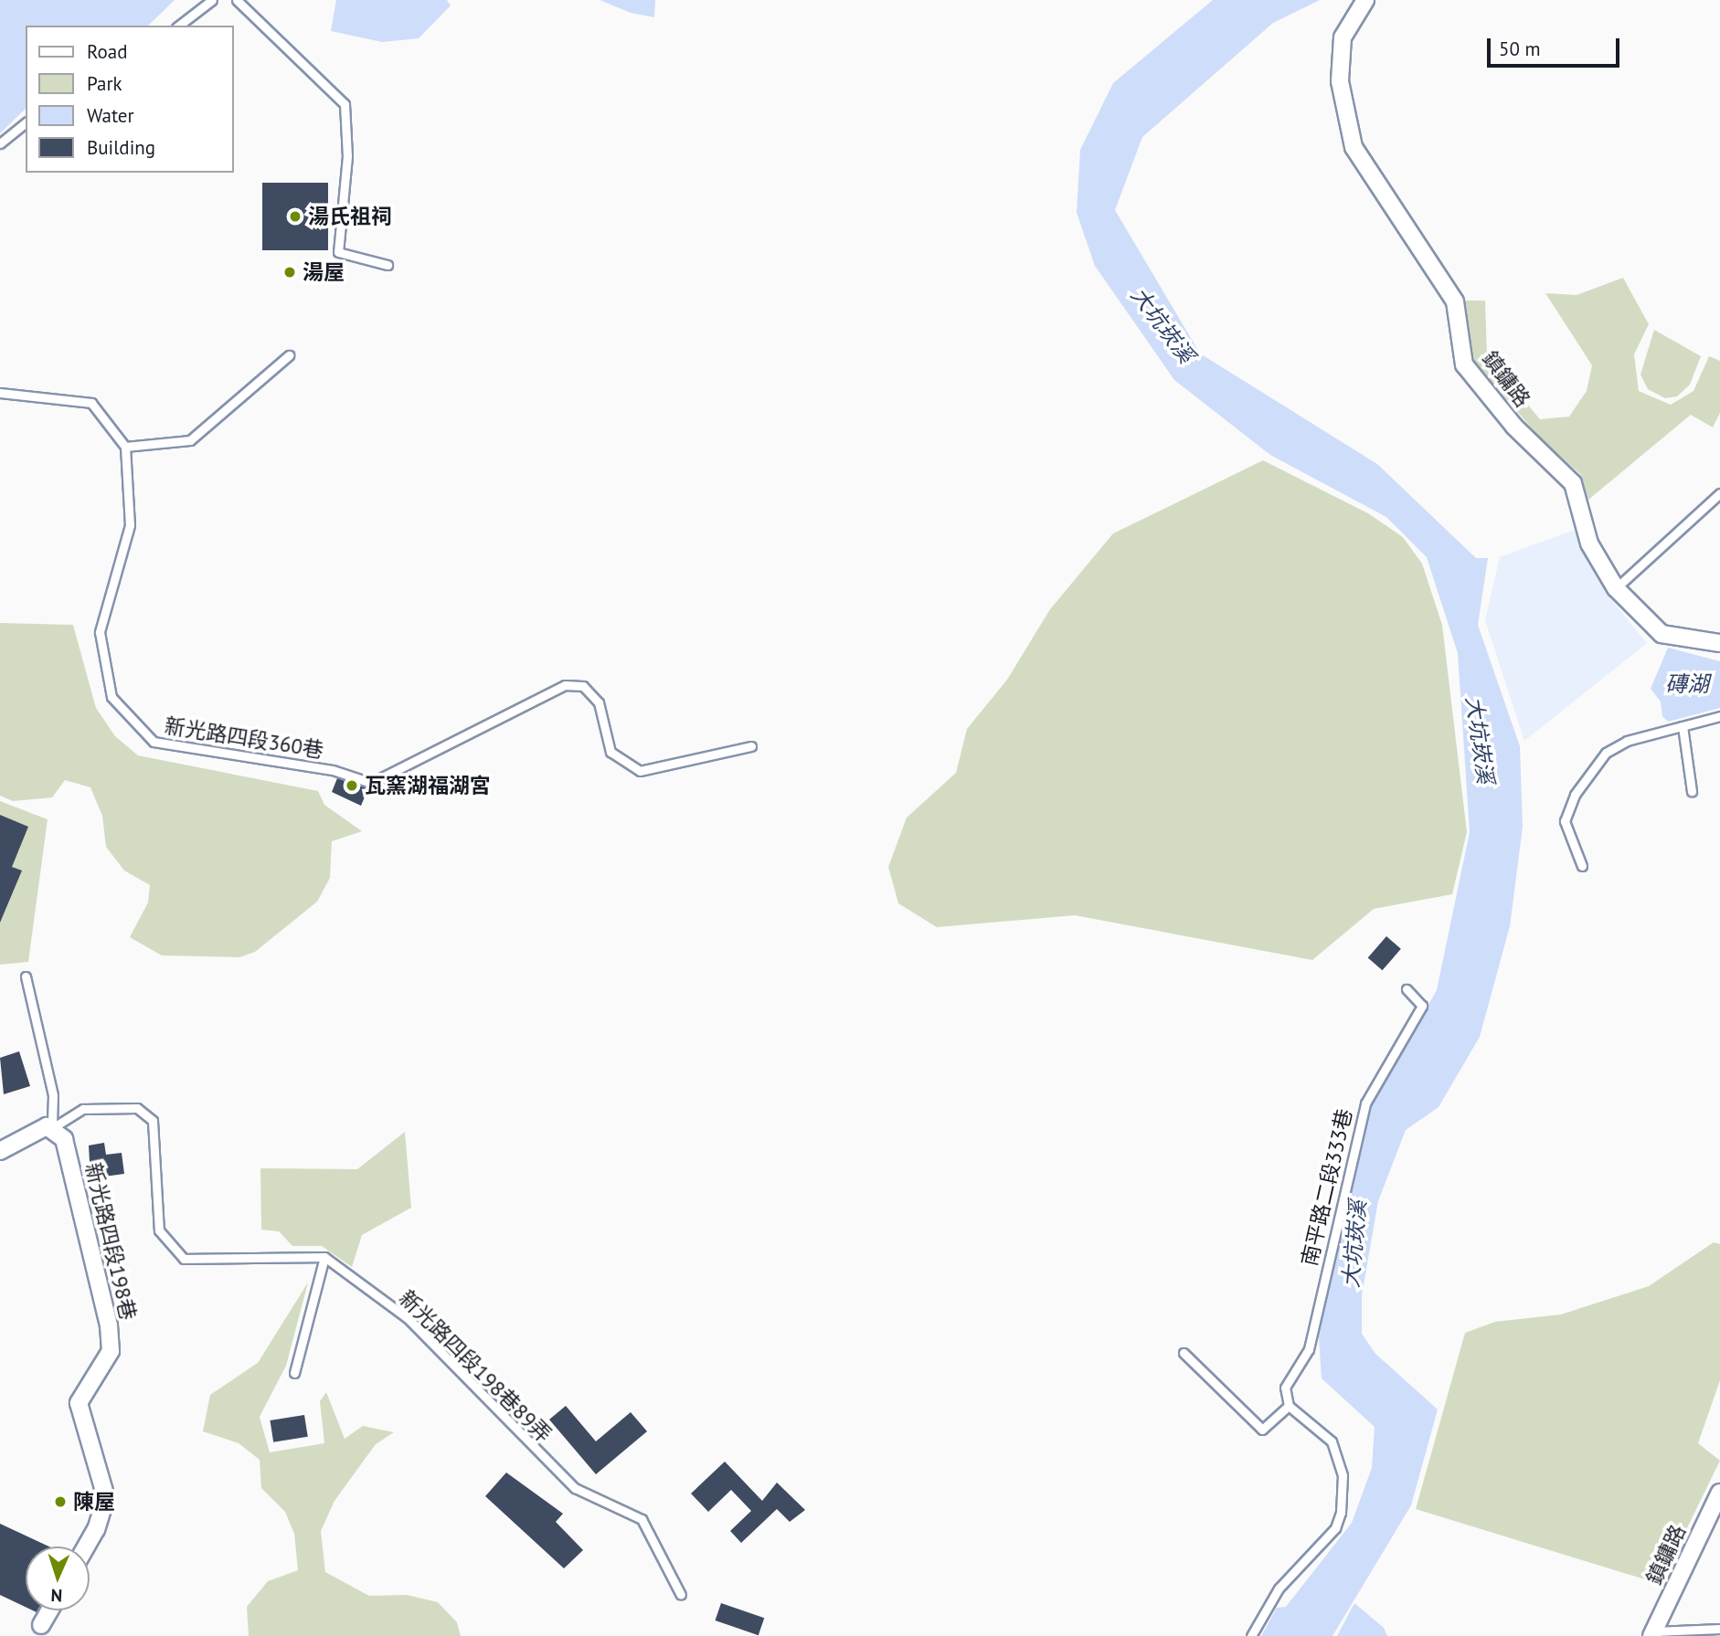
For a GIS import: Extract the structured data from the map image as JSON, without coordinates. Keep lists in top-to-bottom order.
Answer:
{
  "streets": {
    "street": ["鎮鏞路", "新光路四段198巷"],
    "lane": ["新光路四段360巷", "南平路二段333巷", "新光路四段198巷89弄"]
  },
  "water": ["大坑崁溪", "磚湖"],
  "places": [
    "湯氏祖祠",
    "湯屋",
    "瓦窯湖福湖宮",
    "陳屋"
  ],
  "legend": [
    "Road",
    "Park",
    "Water",
    "Building"
  ],
  "scale_bar": "50 m",
  "north": "bottom"
}
